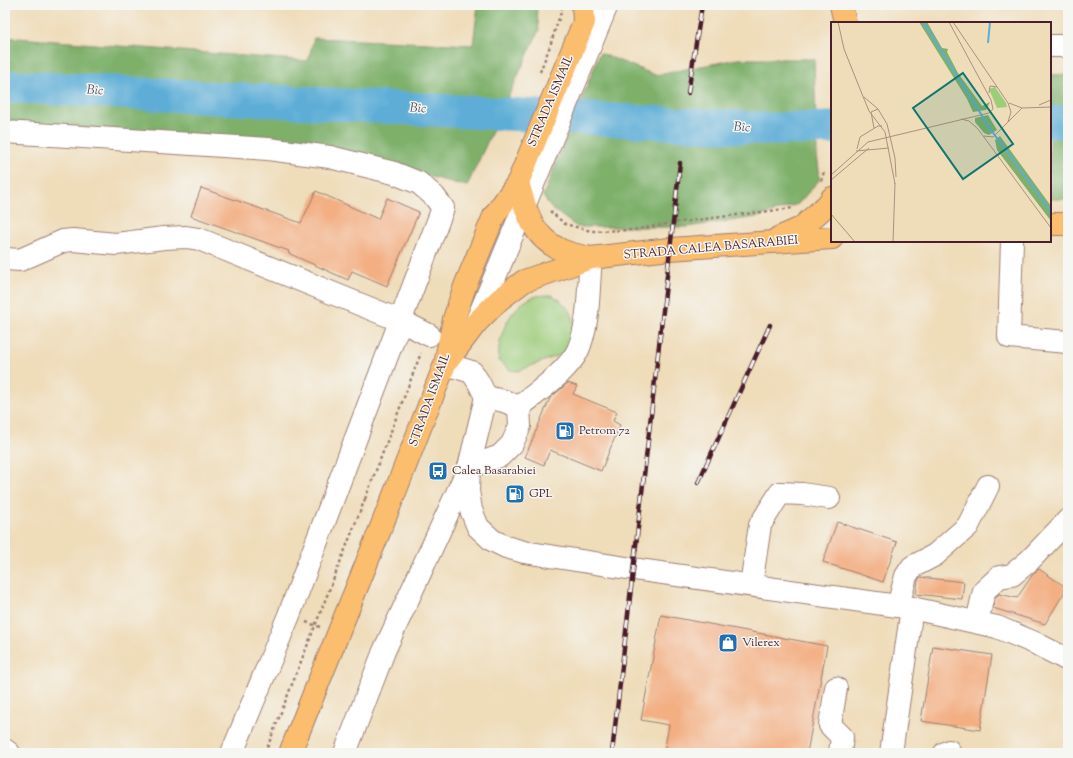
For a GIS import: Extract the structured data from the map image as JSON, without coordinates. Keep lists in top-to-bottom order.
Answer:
{
  "streets": {
    "main road": ["STRADA ISMAIL", "STRADA CALEA BASARABIEI"]
  },
  "crossings": [
    ["STRADA ISMAIL", "STRADA CALEA BASARABIEI"]
  ],
  "water": ["Bîc"],
  "places": {
    "fuel station": ["Petrom 72", "GPL"],
    "bus stop": ["Calea Basarabiei"],
    "shop": ["Vilerex"]
  }
}
